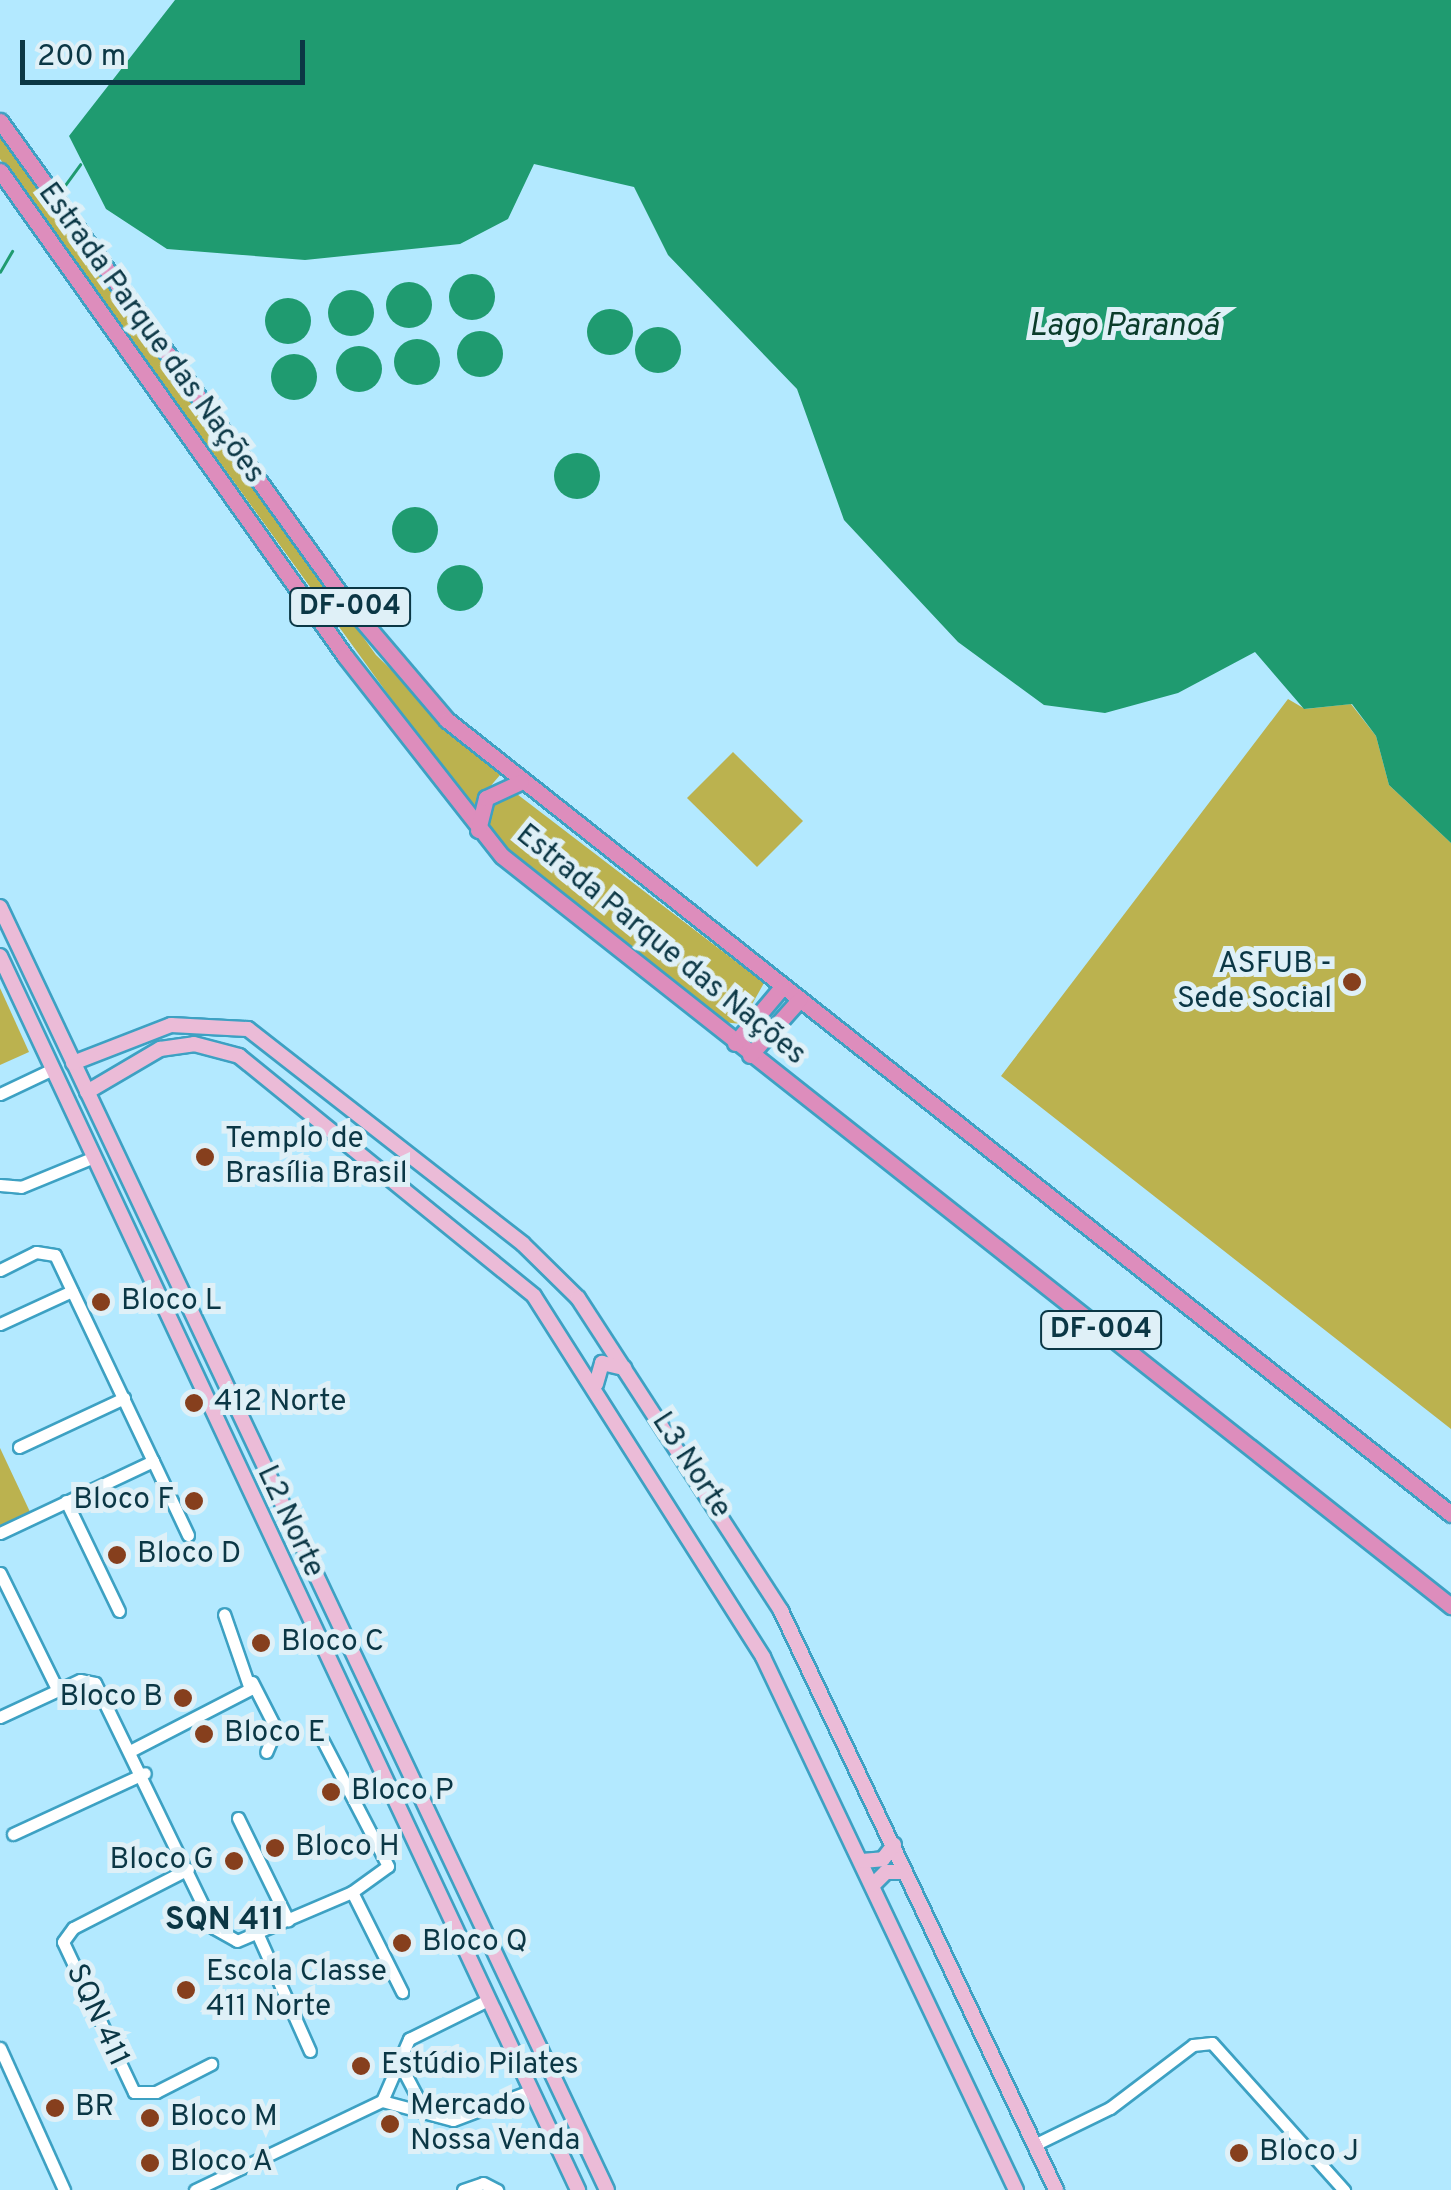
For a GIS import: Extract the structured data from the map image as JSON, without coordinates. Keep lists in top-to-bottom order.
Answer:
{
  "streets": {
    "highway": ["Estrada Parque das Nações", "DF-004"],
    "main road": ["L3 Norte", "L2 Norte"],
    "street": ["SQN 411"]
  },
  "crossings": [
    ["L3 Norte", "L2 Norte"]
  ],
  "districts": ["SQN 411"],
  "water": ["Lago Paranoá"],
  "places": [
    "ASFUB - Sede Social",
    "Templo de Brasília Brasil",
    "Bloco L",
    "412 Norte",
    "Bloco F",
    "Bloco D",
    "Bloco C",
    "Bloco B",
    "Bloco E",
    "Bloco P",
    "Bloco H",
    "Bloco G",
    "Bloco Q",
    "Escola Classe 411 Norte",
    "Estúdio Pilates",
    "BR",
    "Bloco M",
    "Mercado Nossa Venda",
    "Bloco J",
    "Bloco A"
  ],
  "scale_bar": "200 m"
}
